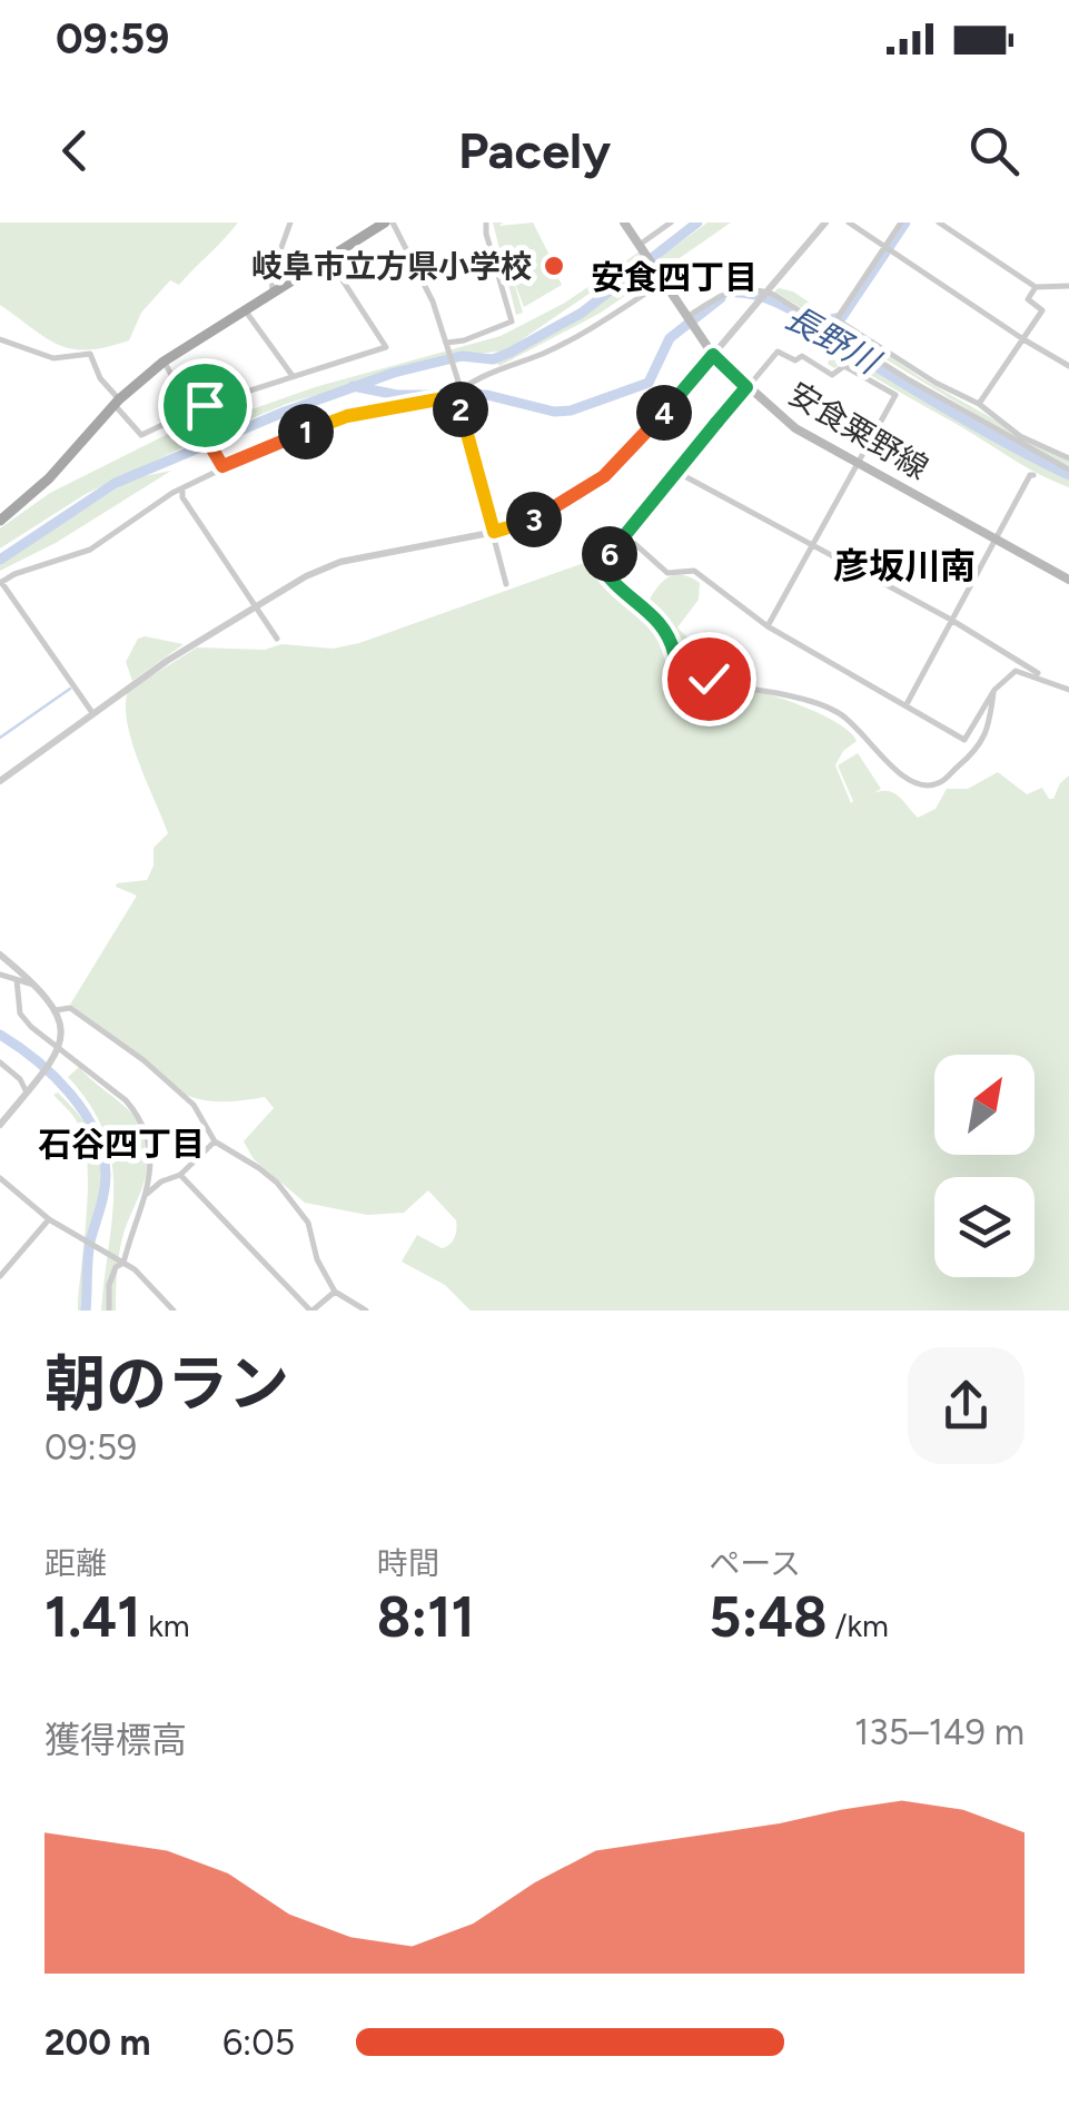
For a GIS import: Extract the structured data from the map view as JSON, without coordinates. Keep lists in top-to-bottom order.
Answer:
{
  "streets": {
    "main road": ["安食粟野線"]
  },
  "districts": ["安食四丁目", "彦坂川南", "石谷四丁目"],
  "water": ["長野川"],
  "places": ["岐阜市立方県小学校"],
  "north": "top right",
  "page": {
    "status": "09:59",
    "header": "Pacely",
    "pins": [
      "2",
      "4",
      "1",
      "3",
      "6"
    ],
    "heading": ["朝のラン", "09:59"],
    "stats": [
      ["距離", "1.41 km"],
      ["時間", "8:11"],
      ["ペース", "5:48 /km"]
    ],
    "chart": ["獲得標高", "135–149 m"],
    "list": [
      {
        "name": "200 m",
        "note": "6:05"
      }
    ]
  }
}
